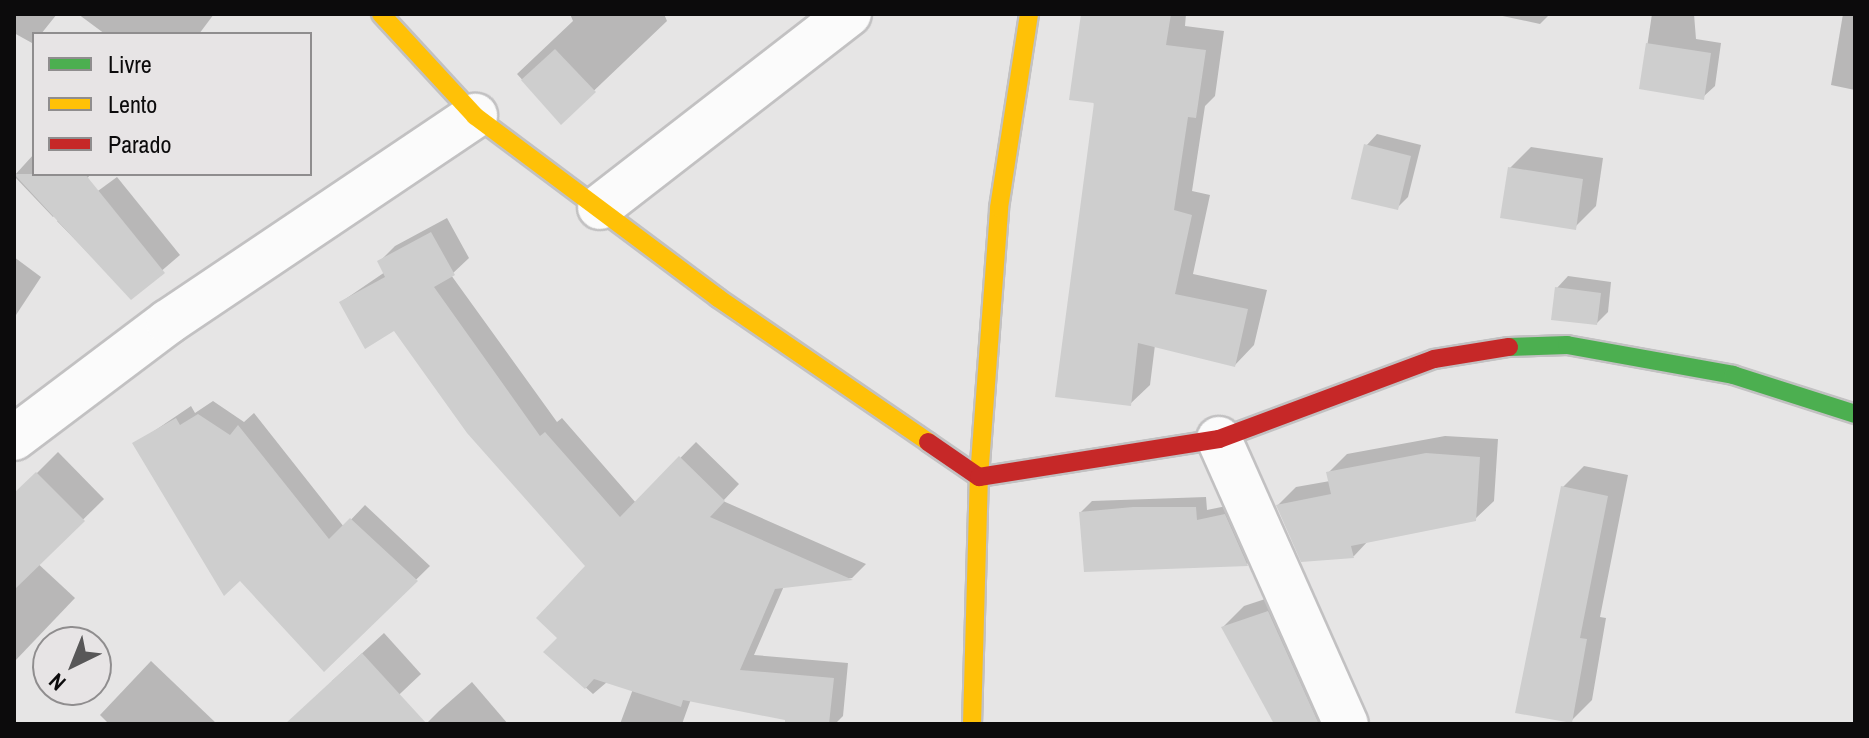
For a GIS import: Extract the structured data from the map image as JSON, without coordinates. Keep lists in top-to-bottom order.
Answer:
{
  "legend": ["Livre", "Lento", "Parado"],
  "north": "bottom left"
}
